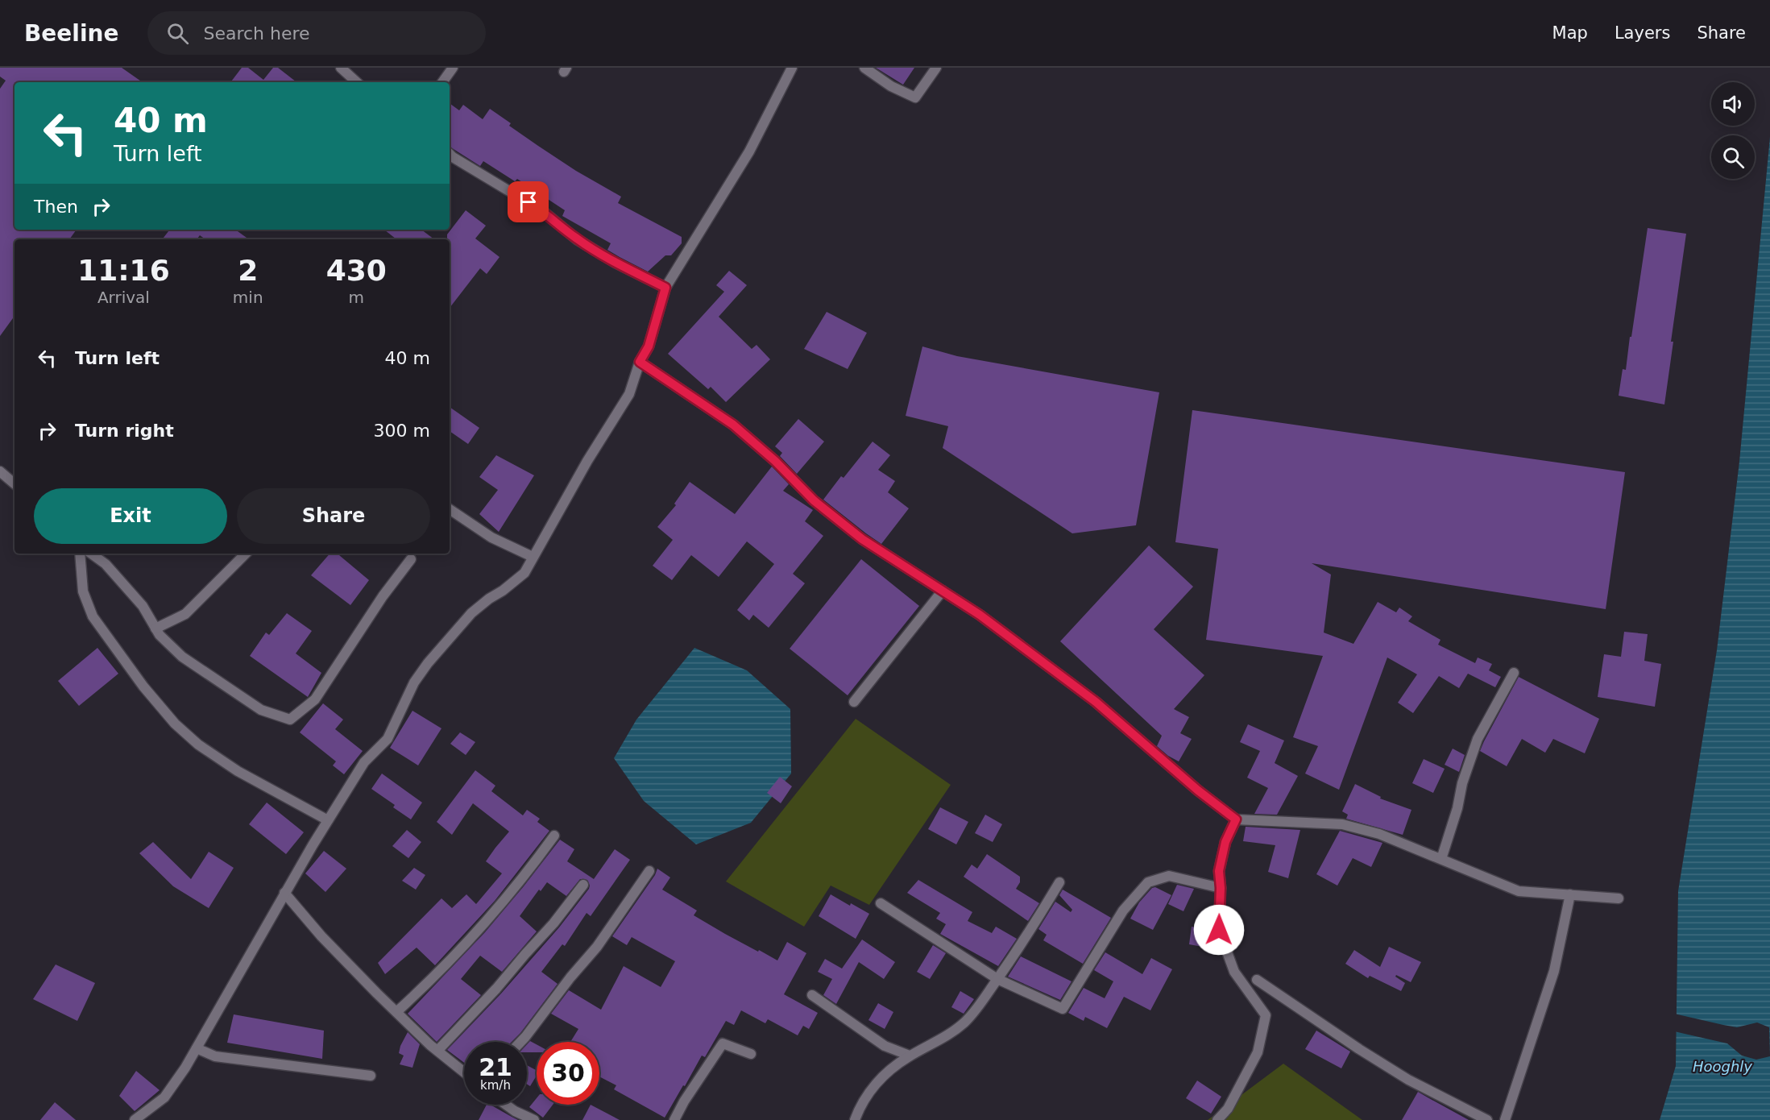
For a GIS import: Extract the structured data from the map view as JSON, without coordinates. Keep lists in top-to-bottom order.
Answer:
{
  "water": ["Hooghly"],
  "page": {
    "header": "Beeline",
    "search": "Search here",
    "nav": ["Map", "Layers", "Share"],
    "turn": ["40 m", "Turn left"],
    "then": "Then",
    "eta": [
      "11:16",
      "Arrival",
      "2",
      "min",
      "430",
      "m"
    ],
    "list": [
      {
        "name": "Turn left",
        "value": "40 m"
      },
      {
        "name": "Turn right",
        "value": "300 m"
      }
    ],
    "buttons": ["Exit", "Share"],
    "speed": "21 km/h",
    "limit": "30"
  }
}
